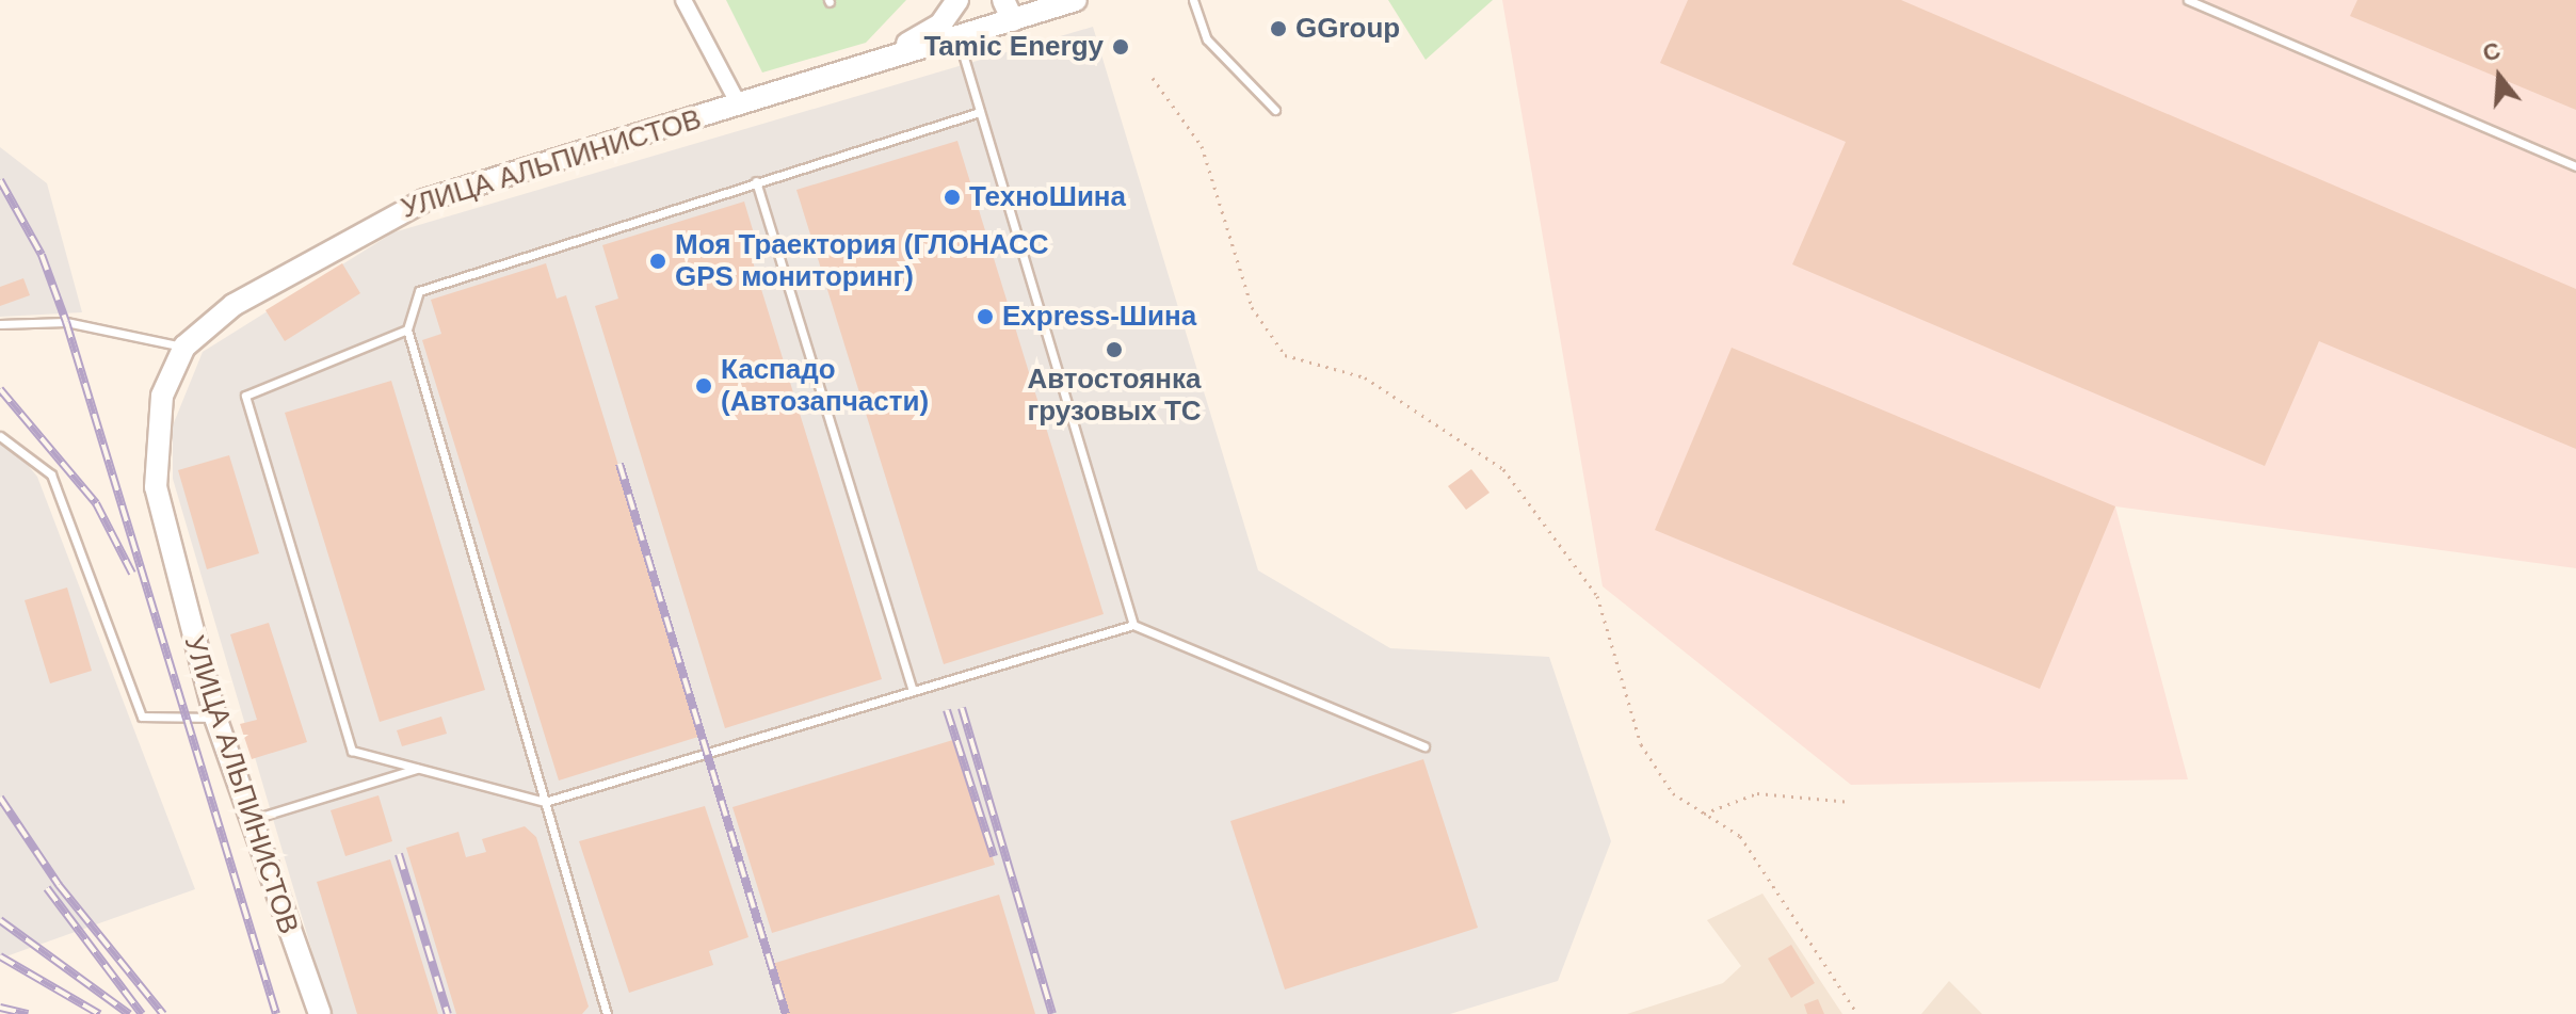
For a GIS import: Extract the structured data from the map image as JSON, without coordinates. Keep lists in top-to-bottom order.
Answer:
{
  "streets": {
    "main road": ["УЛИЦА АЛЬПИНИСТОВ"]
  },
  "places": [
    "GGroup",
    "Tamic Energy",
    "ТехноШина",
    "Моя Траектория (ГЛОНАСС GPS мониторинг)",
    "Express-Шина",
    "Автостоянка грузовых ТС",
    "Каспадо (Автозапчасти)"
  ],
  "north": "top"
}
